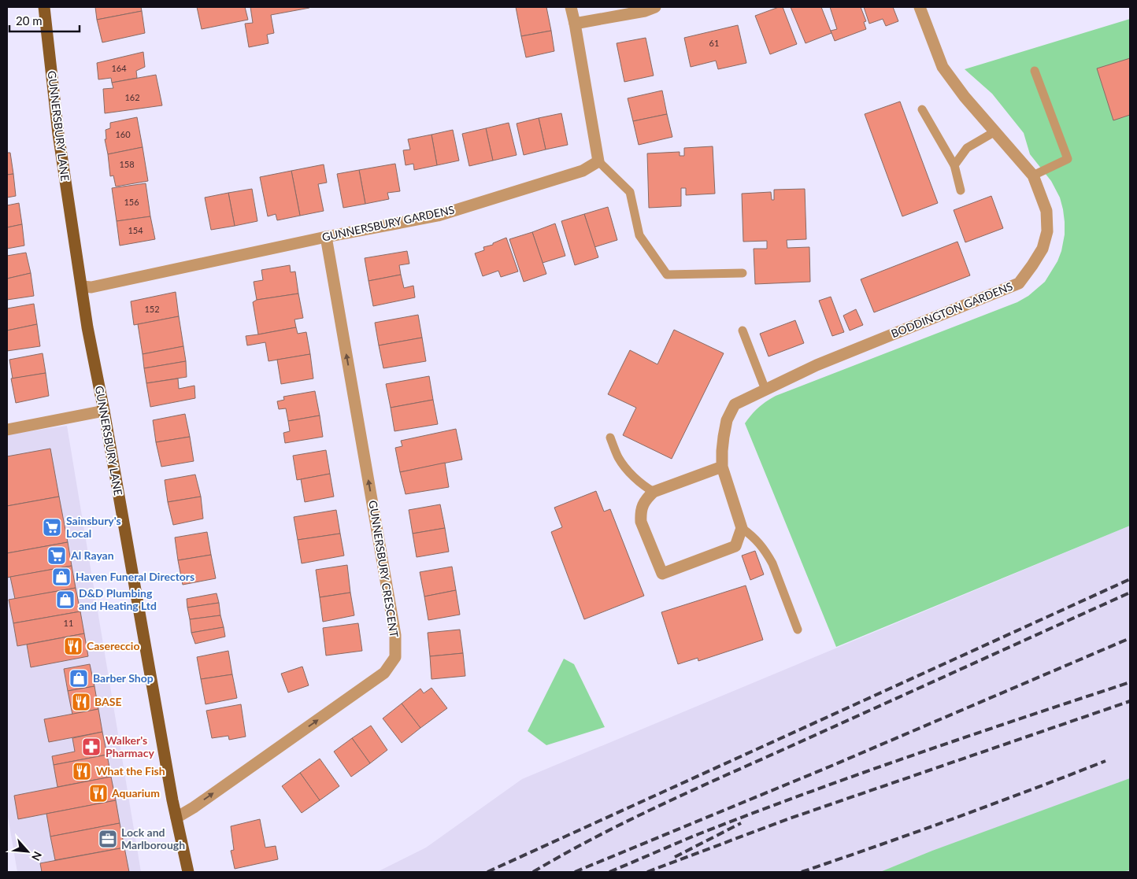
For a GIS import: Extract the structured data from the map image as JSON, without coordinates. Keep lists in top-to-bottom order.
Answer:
{
  "streets": {
    "main road": ["GUNNERSBURY LANE"],
    "street": ["GUNNERSBURY GARDENS", "BODDINGTON GARDENS", "GUNNERSBURY CRESCENT"]
  },
  "crossings": [
    ["GUNNERSBURY LANE", "GUNNERSBURY GARDENS"],
    ["GUNNERSBURY LANE", "GUNNERSBURY CRESCENT"],
    ["GUNNERSBURY GARDENS", "GUNNERSBURY CRESCENT"]
  ],
  "one_way": ["GUNNERSBURY CRESCENT"],
  "places": {
    "supermarket": ["Sainsbury's Local", "Al Rayan"],
    "shop": ["Haven Funeral Directors", "D&D Plumbing and Heating Ltd", "Barber Shop"],
    "restaurant": [
      "Casereccio",
      "BASE",
      "What the Fish",
      "Aquarium"
    ],
    "pharmacy": ["Walker's Pharmacy"],
    "office": ["Lock and Marlborough"]
  },
  "house_numbers": [
    "61",
    "164",
    "162",
    "160",
    "158",
    "156",
    "154",
    "152",
    "11"
  ],
  "scale_bar": "20 m",
  "north": "bottom right"
}
